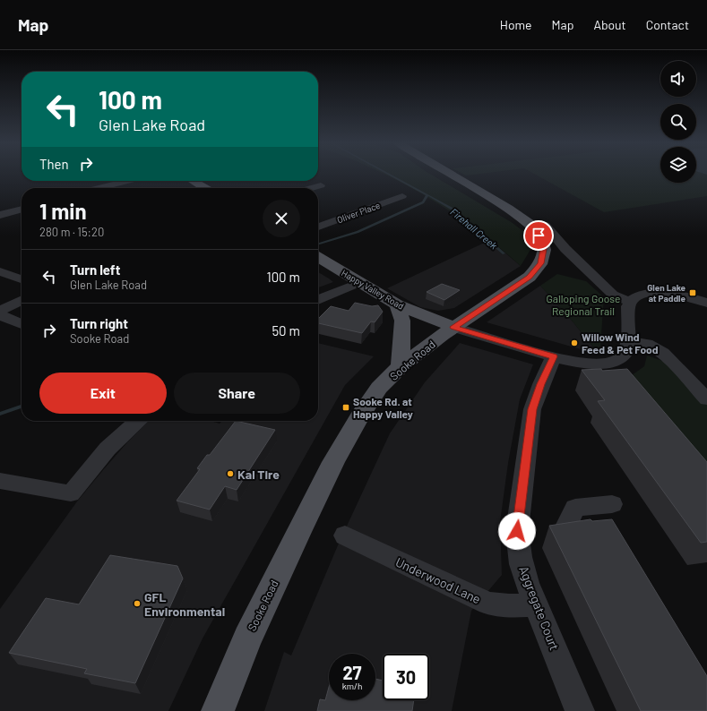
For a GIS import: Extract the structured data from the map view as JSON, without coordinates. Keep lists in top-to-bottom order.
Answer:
{
  "streets": {
    "main road": ["Happy Valley Road", "Sooke Road"],
    "street": ["Oliver Place", "Underwood Lane", "Aggregate Court"]
  },
  "crossings": [
    ["Happy Valley Road", "Sooke Road"],
    ["Underwood Lane", "Aggregate Court"]
  ],
  "water": ["Firehall Creek"],
  "parks": ["Galloping Goose Regional Trail"],
  "places": {
    "transit": ["Glen Lake at Paddle", "Sooke Rd. at Happy Valley"],
    "other": ["Willow Wind Feed & Pet Food", "Kal Tire", "GFL Environmental"]
  },
  "page": {
    "header": "Map",
    "nav": [
      "Home",
      "Map",
      "About",
      "Contact"
    ],
    "turn": ["100 m", "Glen Lake Road"],
    "then": "Then",
    "heading": ["1 min", "280 m · 15:20"],
    "list": [
      {
        "name": "Turn left",
        "note": "Glen Lake Road",
        "value": "100 m"
      },
      {
        "name": "Turn right",
        "note": "Sooke Road",
        "value": "50 m"
      }
    ],
    "buttons": ["Exit", "Share"],
    "speed": "27 km/h",
    "limit": "30"
  }
}
